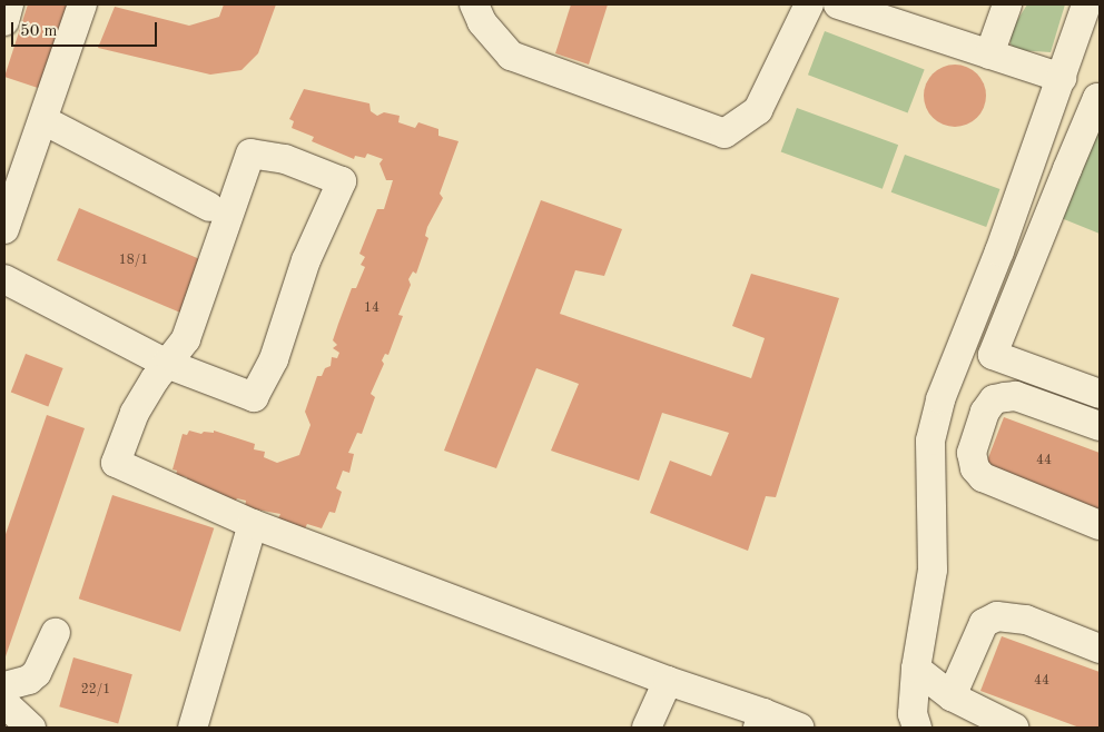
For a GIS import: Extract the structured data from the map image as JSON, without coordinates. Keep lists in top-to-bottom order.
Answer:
{
  "house_numbers": [
    "18/1",
    "14",
    "44",
    "44",
    "22/1"
  ],
  "scale_bar": "50 m"
}
